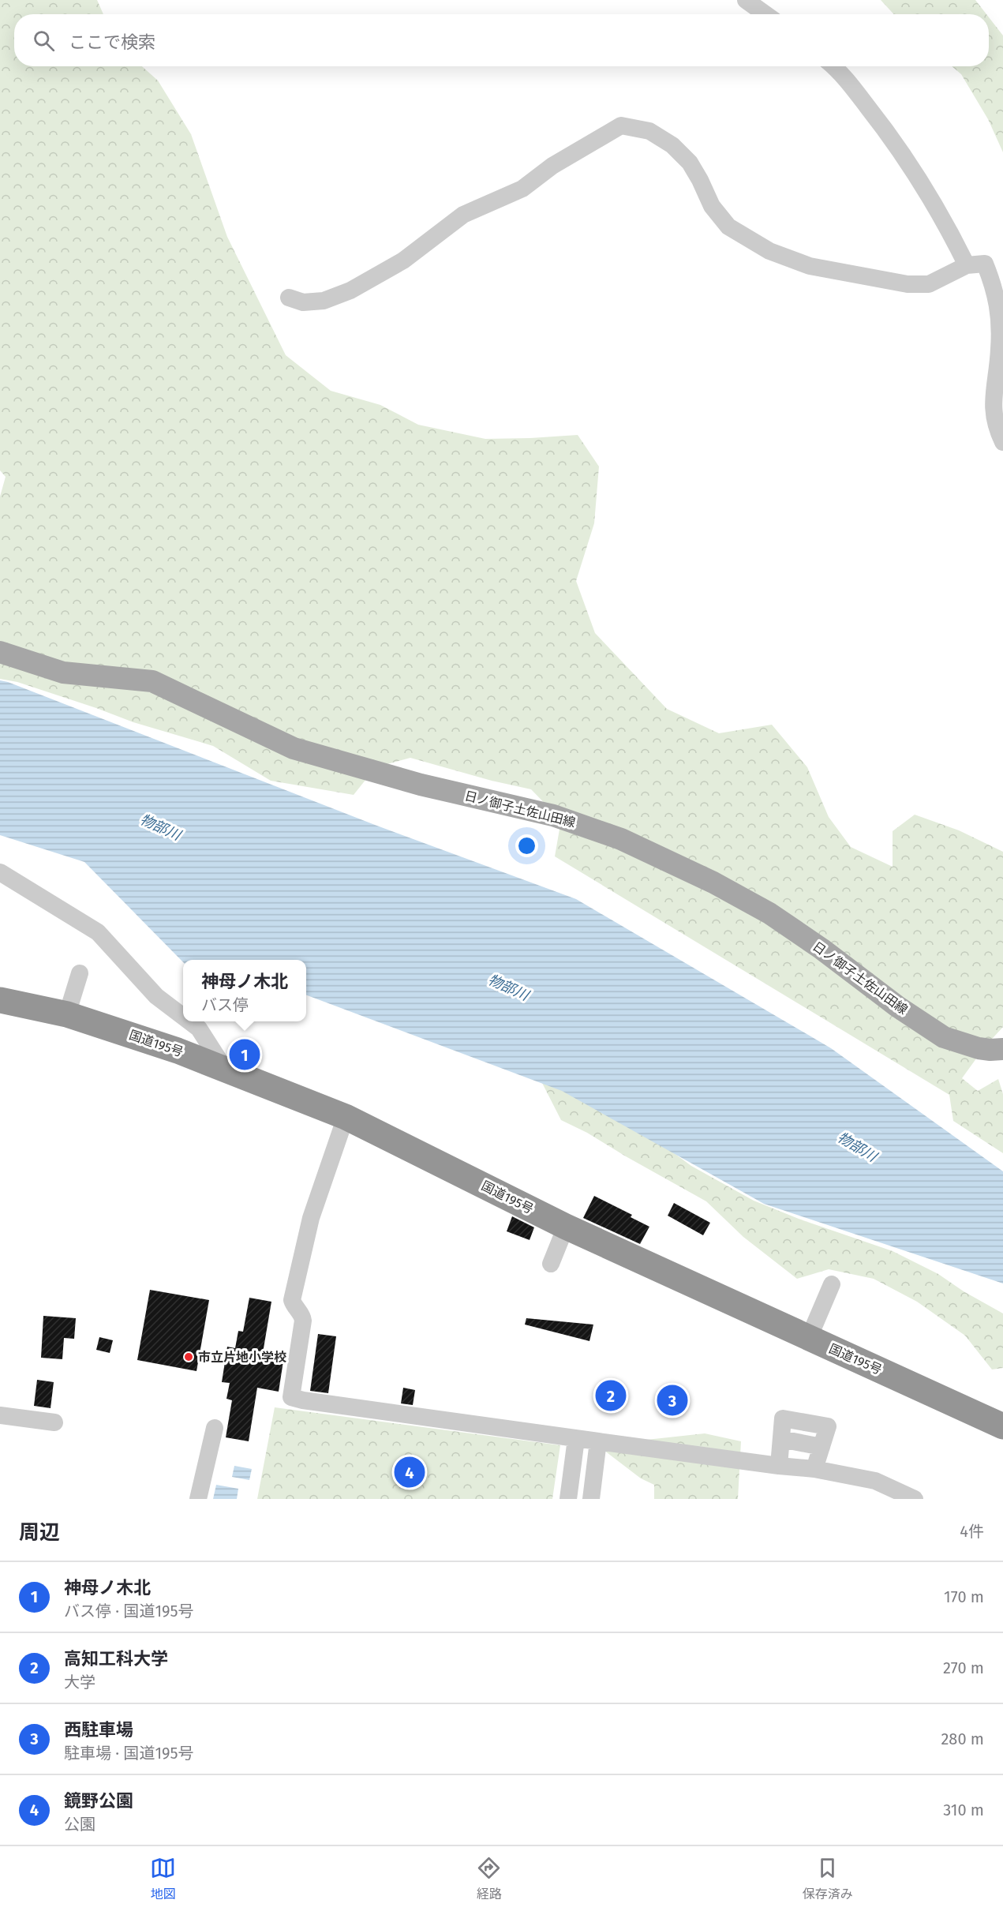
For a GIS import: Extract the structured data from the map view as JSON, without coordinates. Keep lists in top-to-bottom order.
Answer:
{
  "streets": {
    "highway": ["国道195号"],
    "main road": ["日ノ御子土佐山田線"]
  },
  "water": ["物部川"],
  "places": ["市立片地小学校"],
  "page": {
    "search": "ここで検索",
    "popup": ["神母ノ木北", "バス停"],
    "pins": [
      "1",
      "2",
      "3",
      "4"
    ],
    "heading": ["周辺", "4件"],
    "list": [
      {
        "mark": "1",
        "name": "神母ノ木北",
        "note": "バス停 · 国道195号",
        "value": "170 m"
      },
      {
        "mark": "2",
        "name": "高知工科大学",
        "note": "大学",
        "value": "270 m"
      },
      {
        "mark": "3",
        "name": "西駐車場",
        "note": "駐車場 · 国道195号",
        "value": "280 m"
      },
      {
        "mark": "4",
        "name": "鏡野公園",
        "note": "公園",
        "value": "310 m"
      }
    ],
    "nav": ["地図", "経路", "保存済み"]
  }
}
